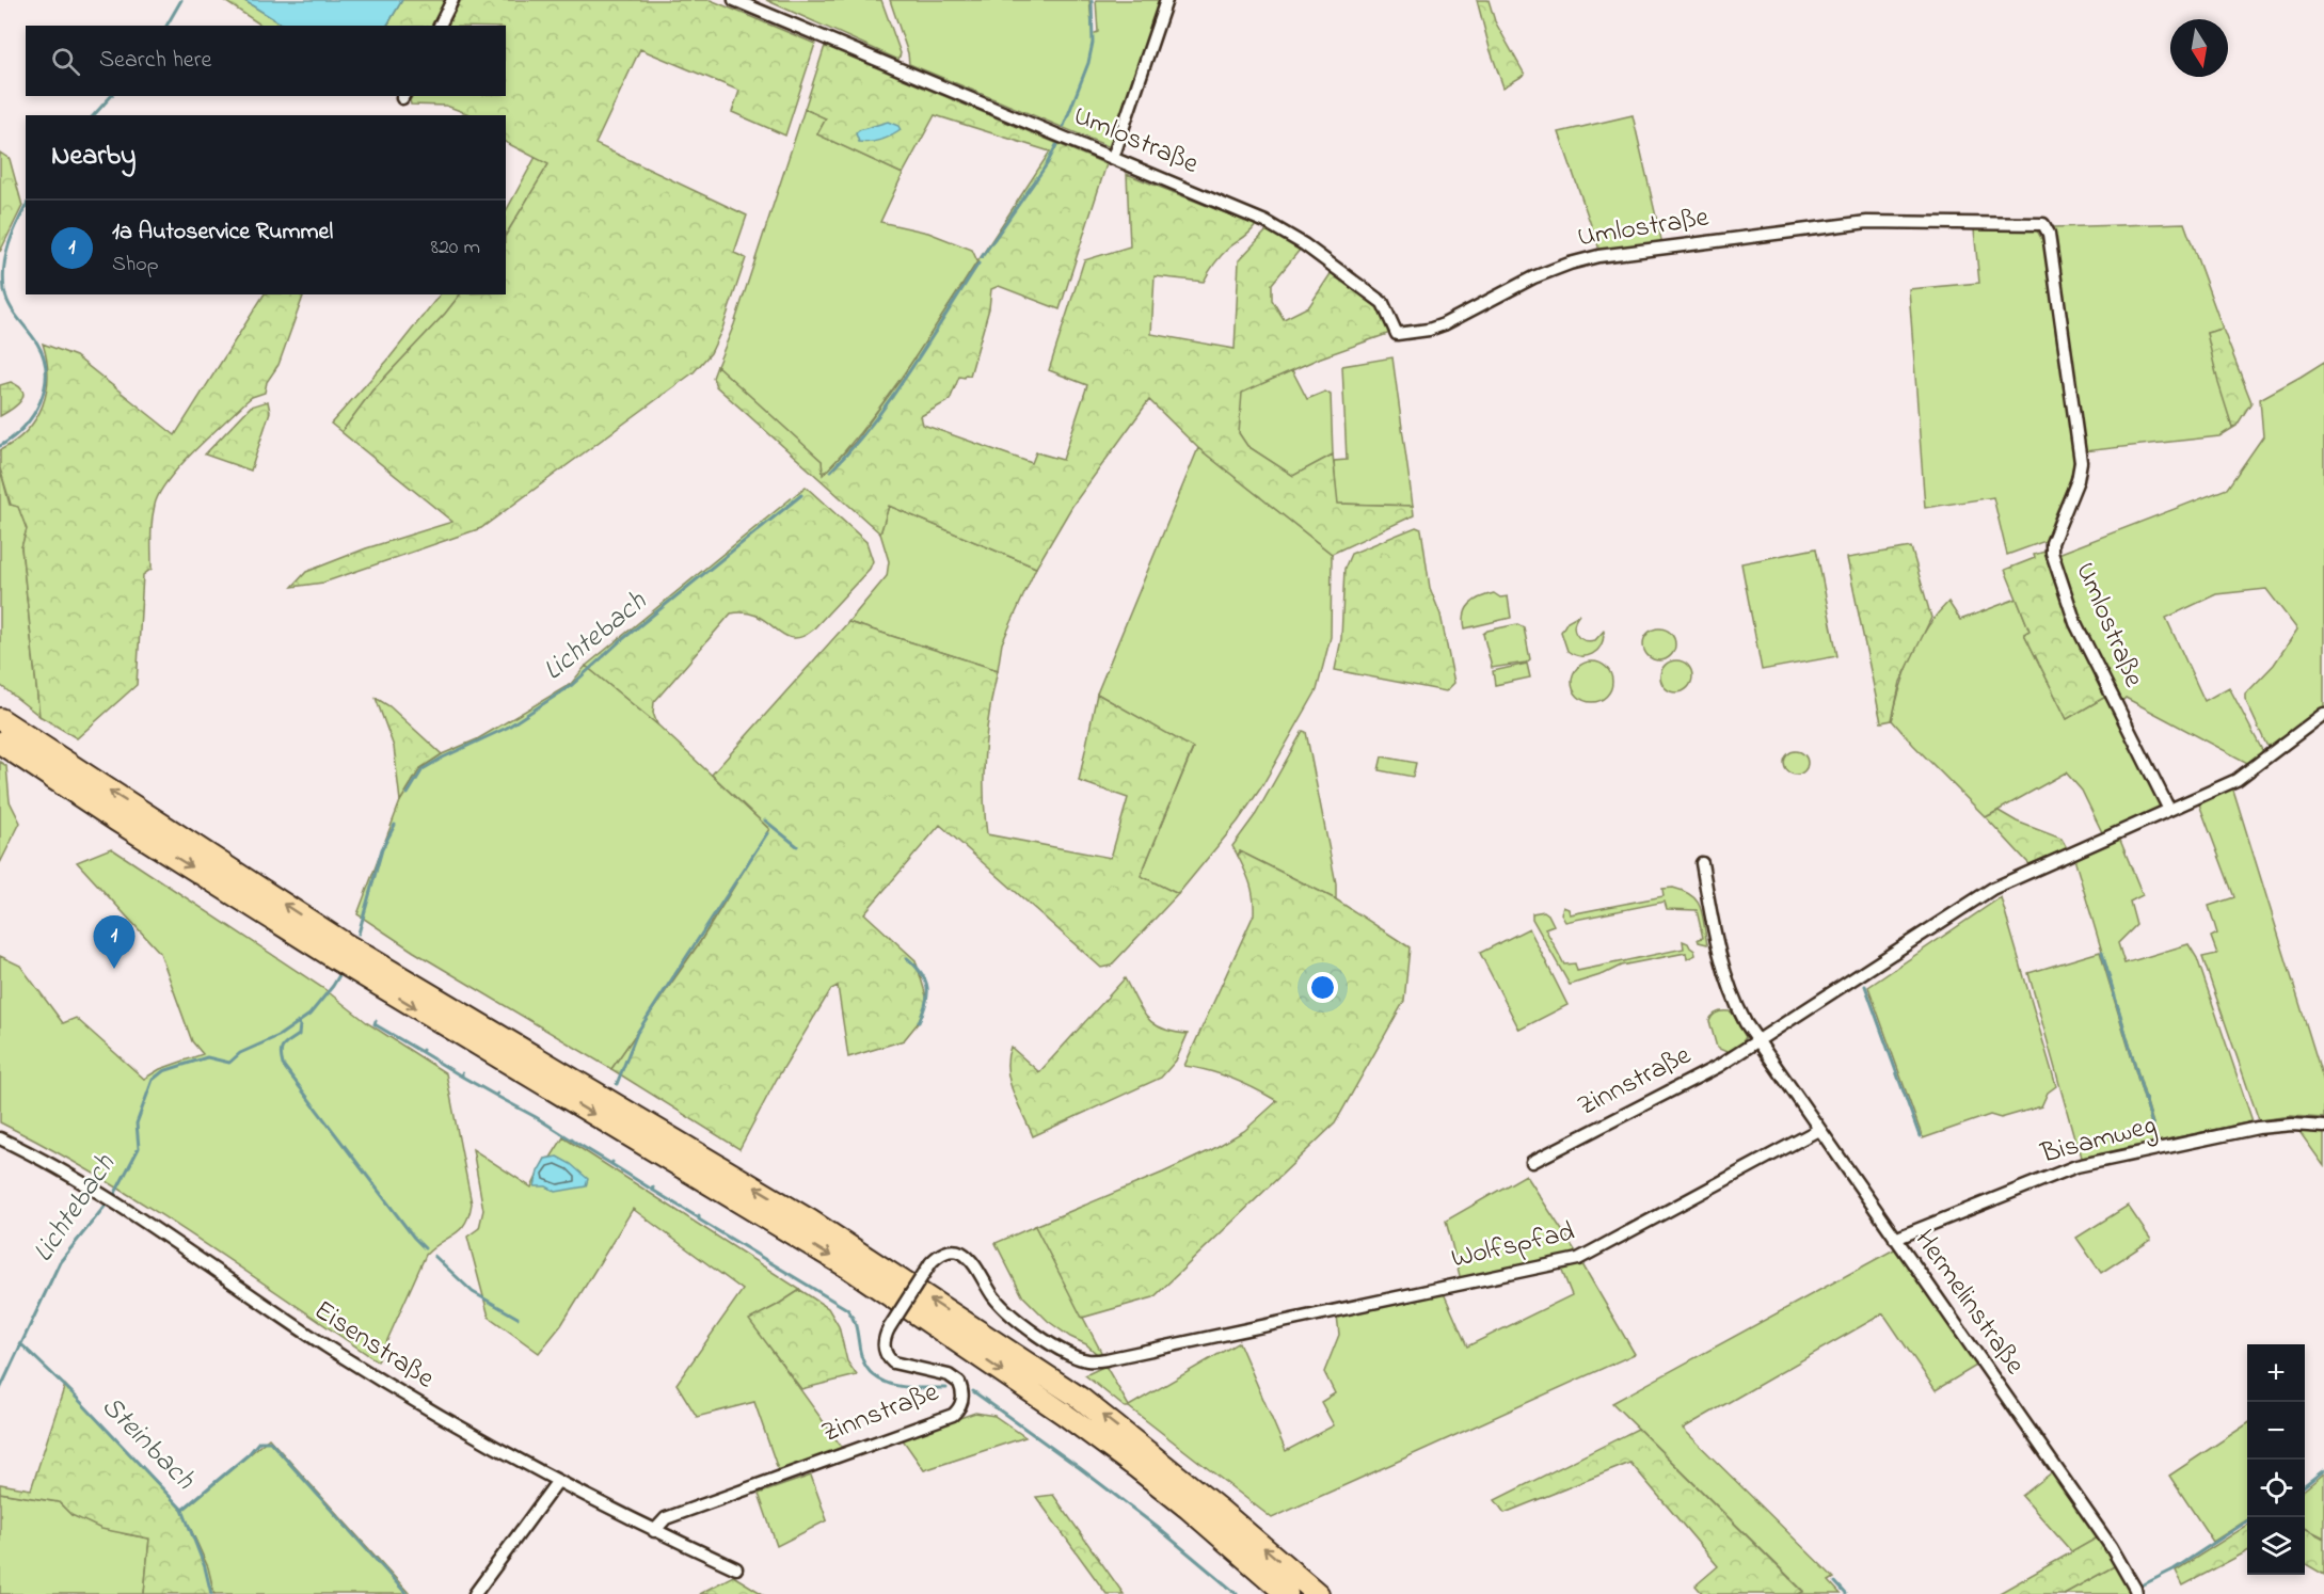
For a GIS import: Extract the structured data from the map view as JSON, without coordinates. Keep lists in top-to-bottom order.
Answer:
{
  "streets": {
    "street": [
      "Umlostraße",
      "Zinnstraße",
      "Bisamweg",
      "Wolfspfad",
      "Hermelinstraße",
      "Eisenstraße"
    ]
  },
  "crossings": [
    ["Zinnstraße", "Wolfspfad"],
    ["Zinnstraße", "Hermelinstraße"],
    ["Zinnstraße", "Eisenstraße"],
    ["Bisamweg", "Hermelinstraße"],
    ["Wolfspfad", "Hermelinstraße"]
  ],
  "water": ["Lichtebach", "Steinbach"],
  "north": "bottom",
  "page": {
    "search": "Search here",
    "heading": "Nearby",
    "list": [
      {
        "mark": "1",
        "name": "1a Autoservice Rummel",
        "note": "Shop",
        "value": "820 m"
      }
    ],
    "pins": "1",
    "map_buttons": ["+", "−"]
  }
}
